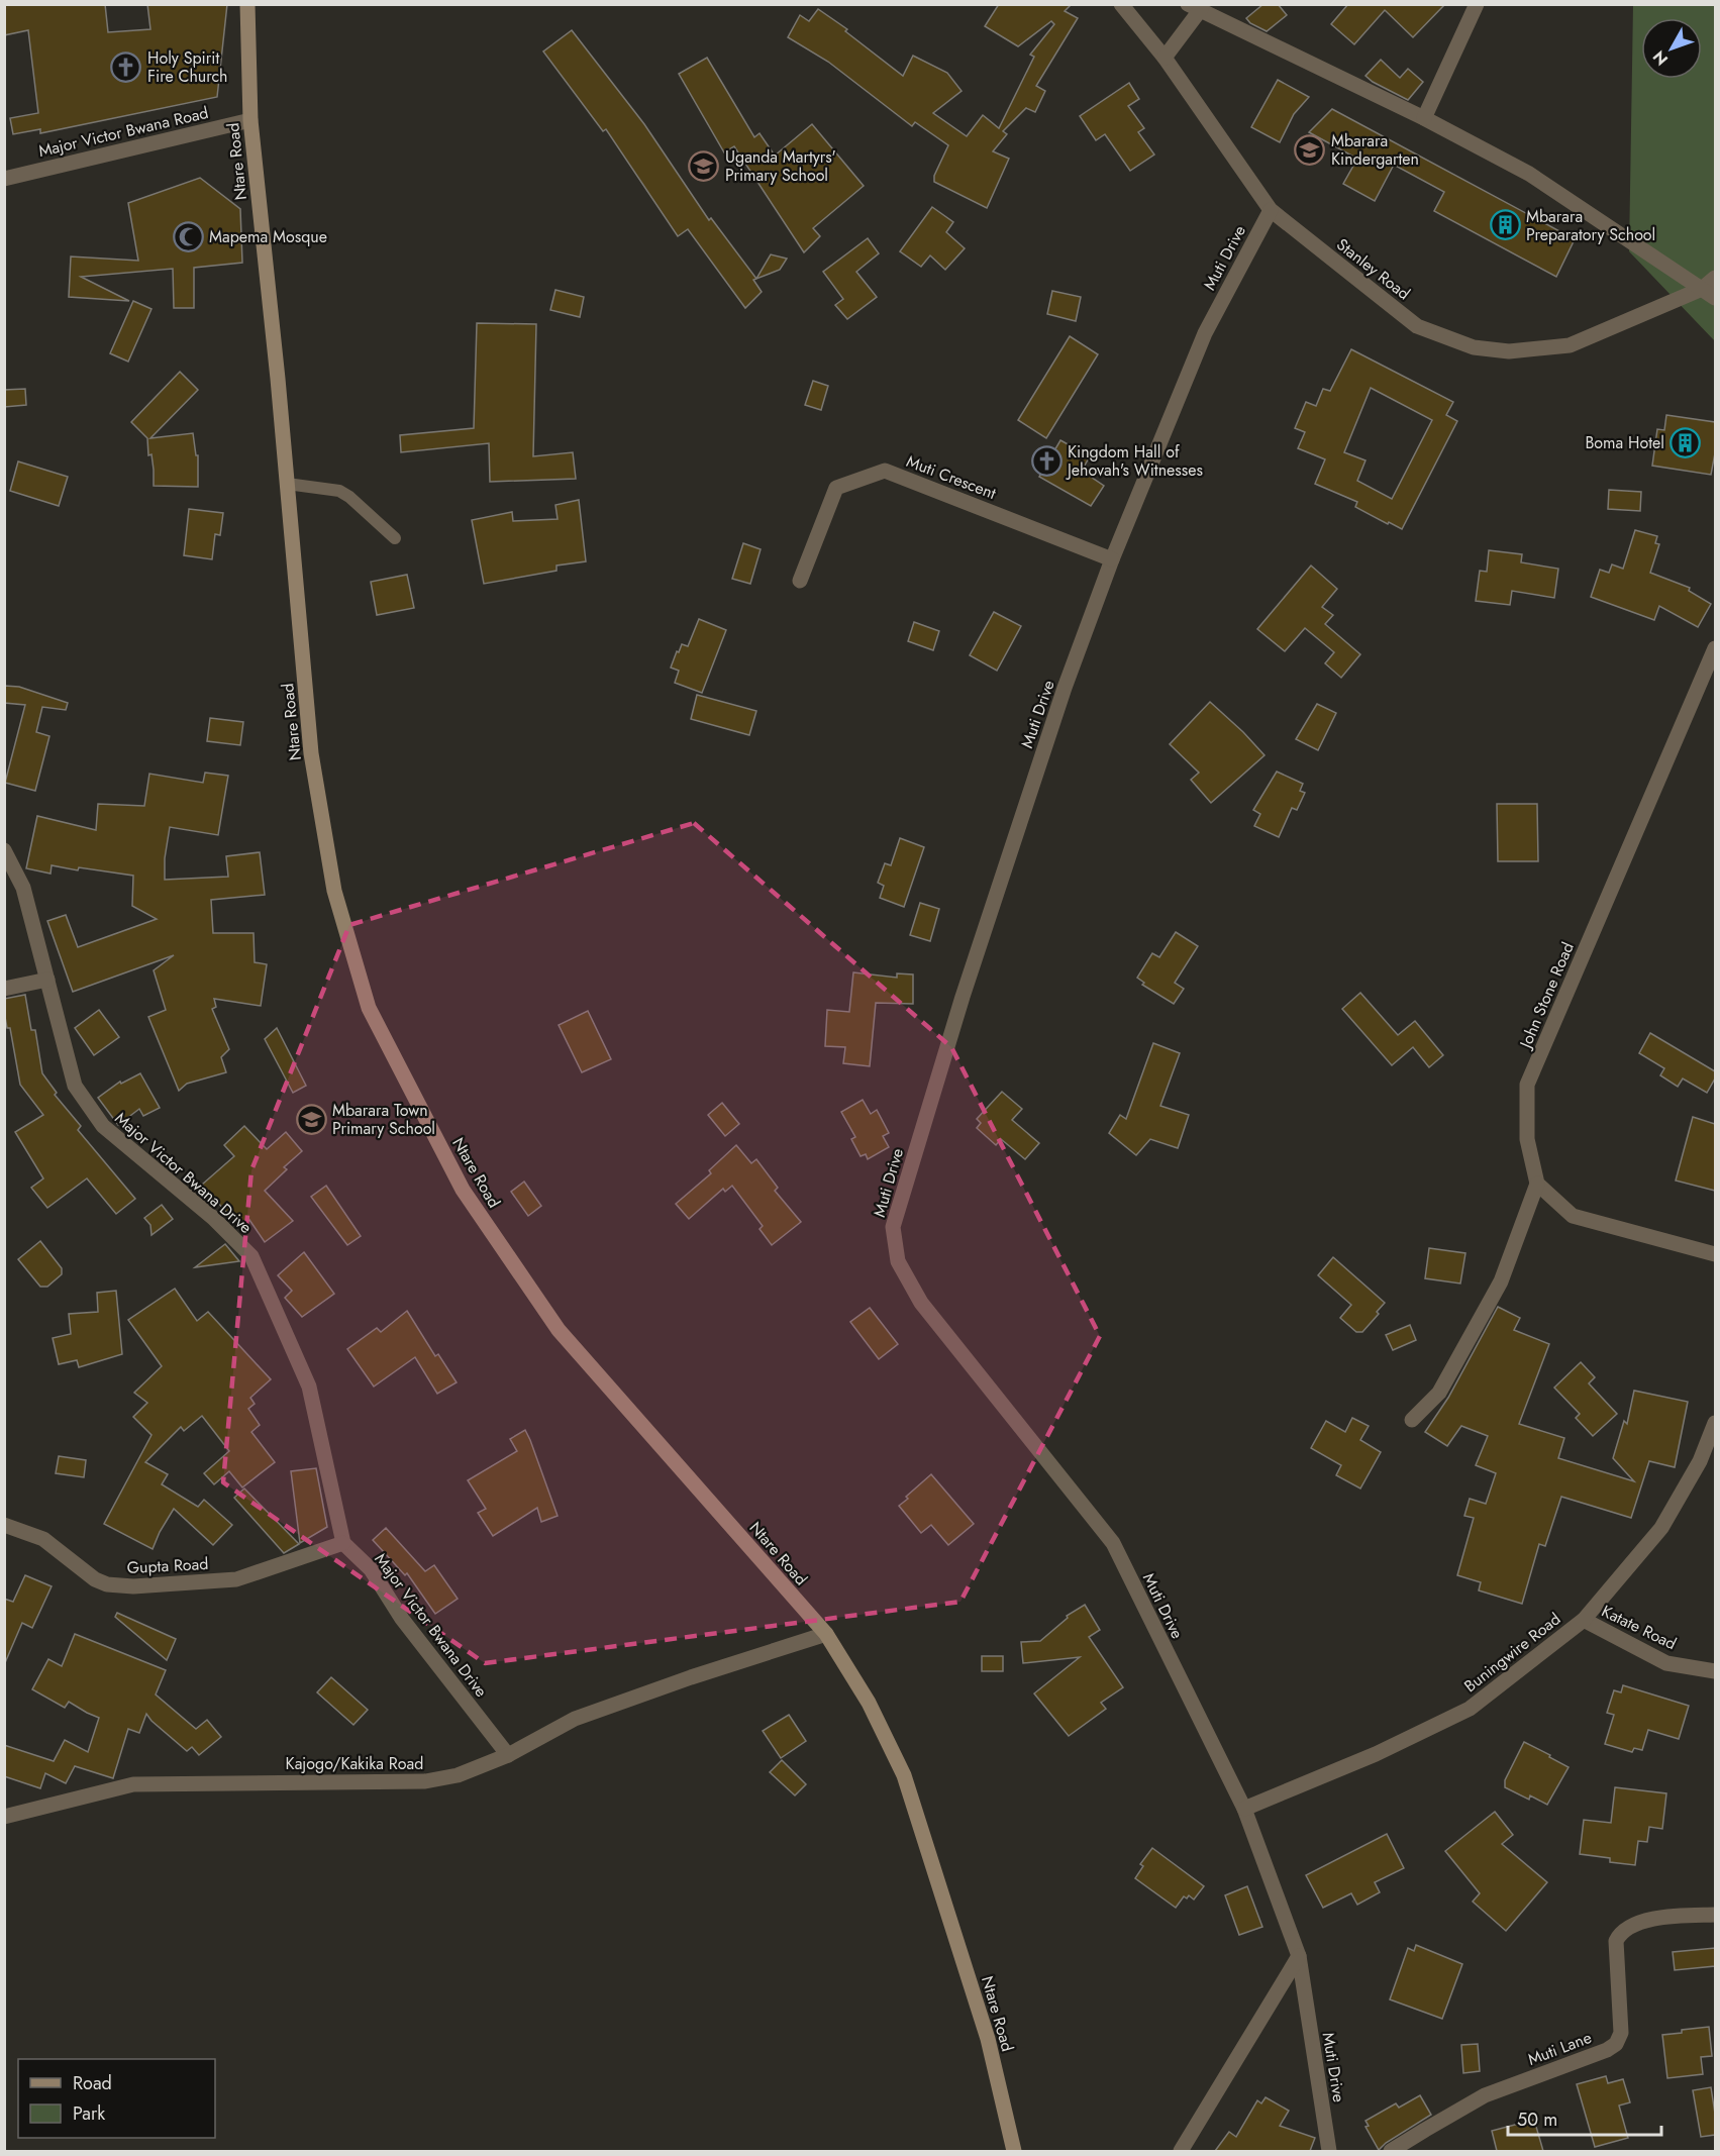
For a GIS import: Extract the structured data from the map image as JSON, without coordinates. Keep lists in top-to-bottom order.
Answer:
{
  "streets": {
    "main road": ["Ntare Road"],
    "street": [
      "Major Victor Bwana Road",
      "Muti Drive",
      "Stanley Road",
      "Muti Crescent",
      "John Stone Road",
      "Major Victor Bwana Drive",
      "Gupta Road",
      "Katate Road",
      "Buningwire Road",
      "Kajogo/Kakika Road",
      "Muti Lane"
    ]
  },
  "crossings": [
    ["Major Victor Bwana Road", "Ntare Road"],
    ["Ntare Road", "Kajogo/Kakika Road"],
    ["Muti Drive", "Stanley Road"],
    ["Muti Drive", "Muti Crescent"],
    ["Muti Drive", "Buningwire Road"],
    ["Major Victor Bwana Drive", "Gupta Road"],
    ["Major Victor Bwana Drive", "Kajogo/Kakika Road"],
    ["Katate Road", "Buningwire Road"]
  ],
  "places": {
    "church": ["Holy Spirit Fire Church", "Kingdom Hall of Jehovah's Witnesses"],
    "school or university": ["Mbarara Kindergarten", "Uganda Martyrs' Primary School", "Mbarara Town Primary School"],
    "building": ["Mbarara Preparatory School", "Boma Hotel"],
    "mosque": ["Mapema Mosque"]
  },
  "legend": ["Road", "Park"],
  "scale_bar": "50 m",
  "north": "bottom left"
}
